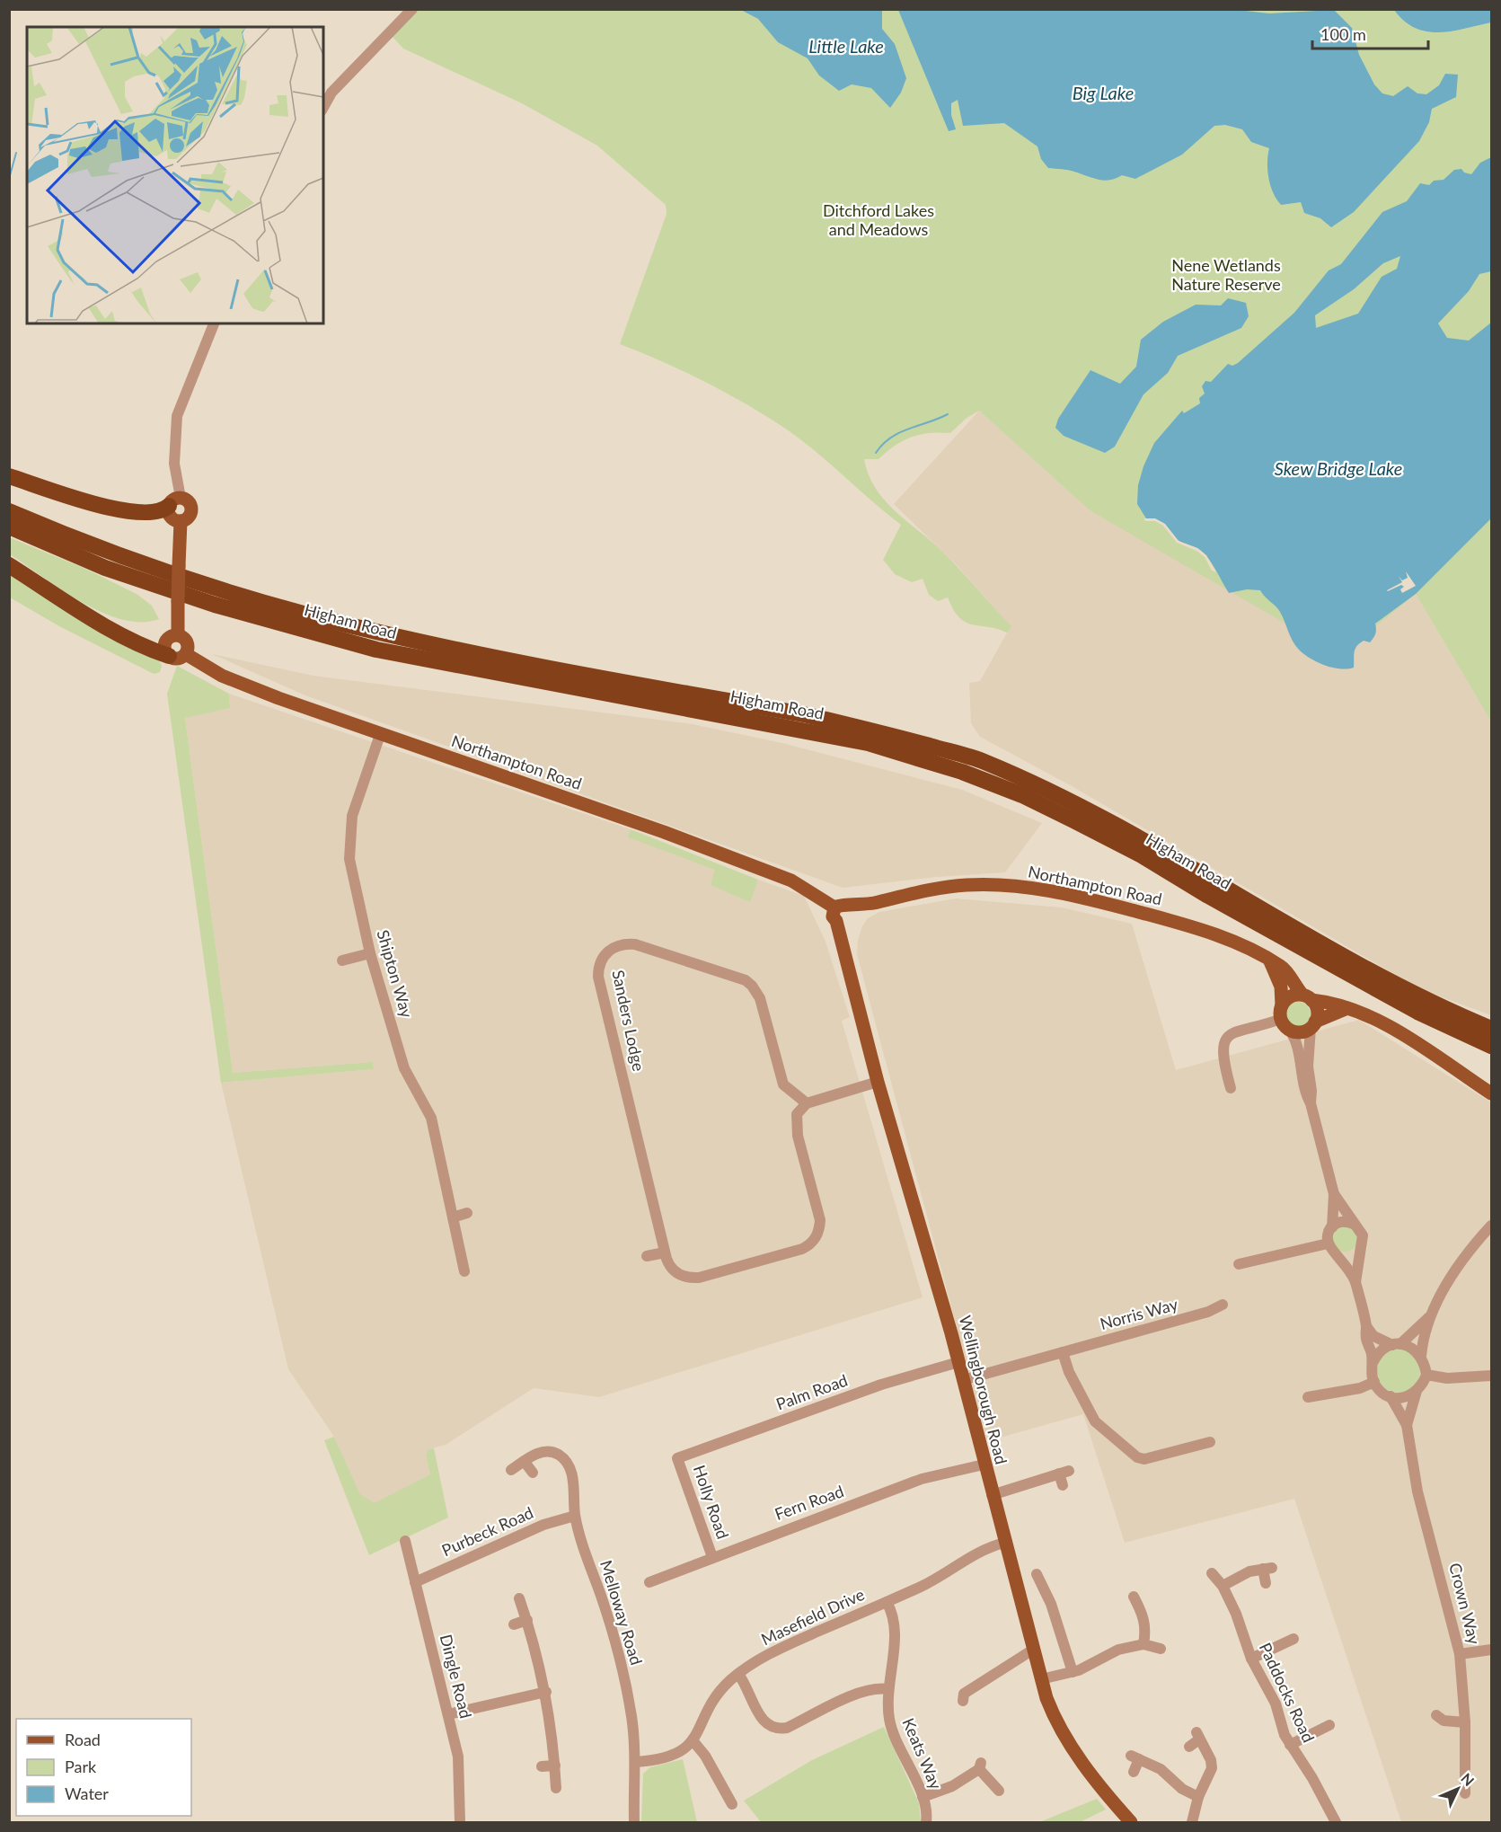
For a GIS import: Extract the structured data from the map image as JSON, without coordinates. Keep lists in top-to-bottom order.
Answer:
{
  "streets": {
    "highway": ["Higham Road"],
    "main road": ["Northampton Road", "Wellingborough Road"],
    "street": [
      "Shipton Way",
      "Sanders Lodge",
      "Norris Way",
      "Palm Road",
      "Holly Road",
      "Fern Road",
      "Purbeck Road",
      "Crown Way",
      "Melloway Road",
      "Masefield Drive",
      "Dingle Road",
      "Paddocks Road",
      "Keats Way"
    ]
  },
  "crossings": [
    ["Northampton Road", "Shipton Way"],
    ["Northampton Road", "Wellingborough Road"],
    ["Norris Way", "Wellingborough Road"],
    ["Wellingborough Road", "Palm Road"],
    ["Wellingborough Road", "Fern Road"],
    ["Wellingborough Road", "Masefield Drive"],
    ["Palm Road", "Holly Road"],
    ["Holly Road", "Fern Road"],
    ["Purbeck Road", "Melloway Road"],
    ["Purbeck Road", "Dingle Road"],
    ["Melloway Road", "Masefield Drive"],
    ["Masefield Drive", "Keats Way"]
  ],
  "water": ["Little Lake", "Big Lake", "Skew Bridge Lake"],
  "parks": ["Ditchford Lakes and Meadows", "Nene Wetlands Nature Reserve"],
  "legend": ["Road", "Park", "Water"],
  "scale_bar": "100 m",
  "north": "top right"
}
